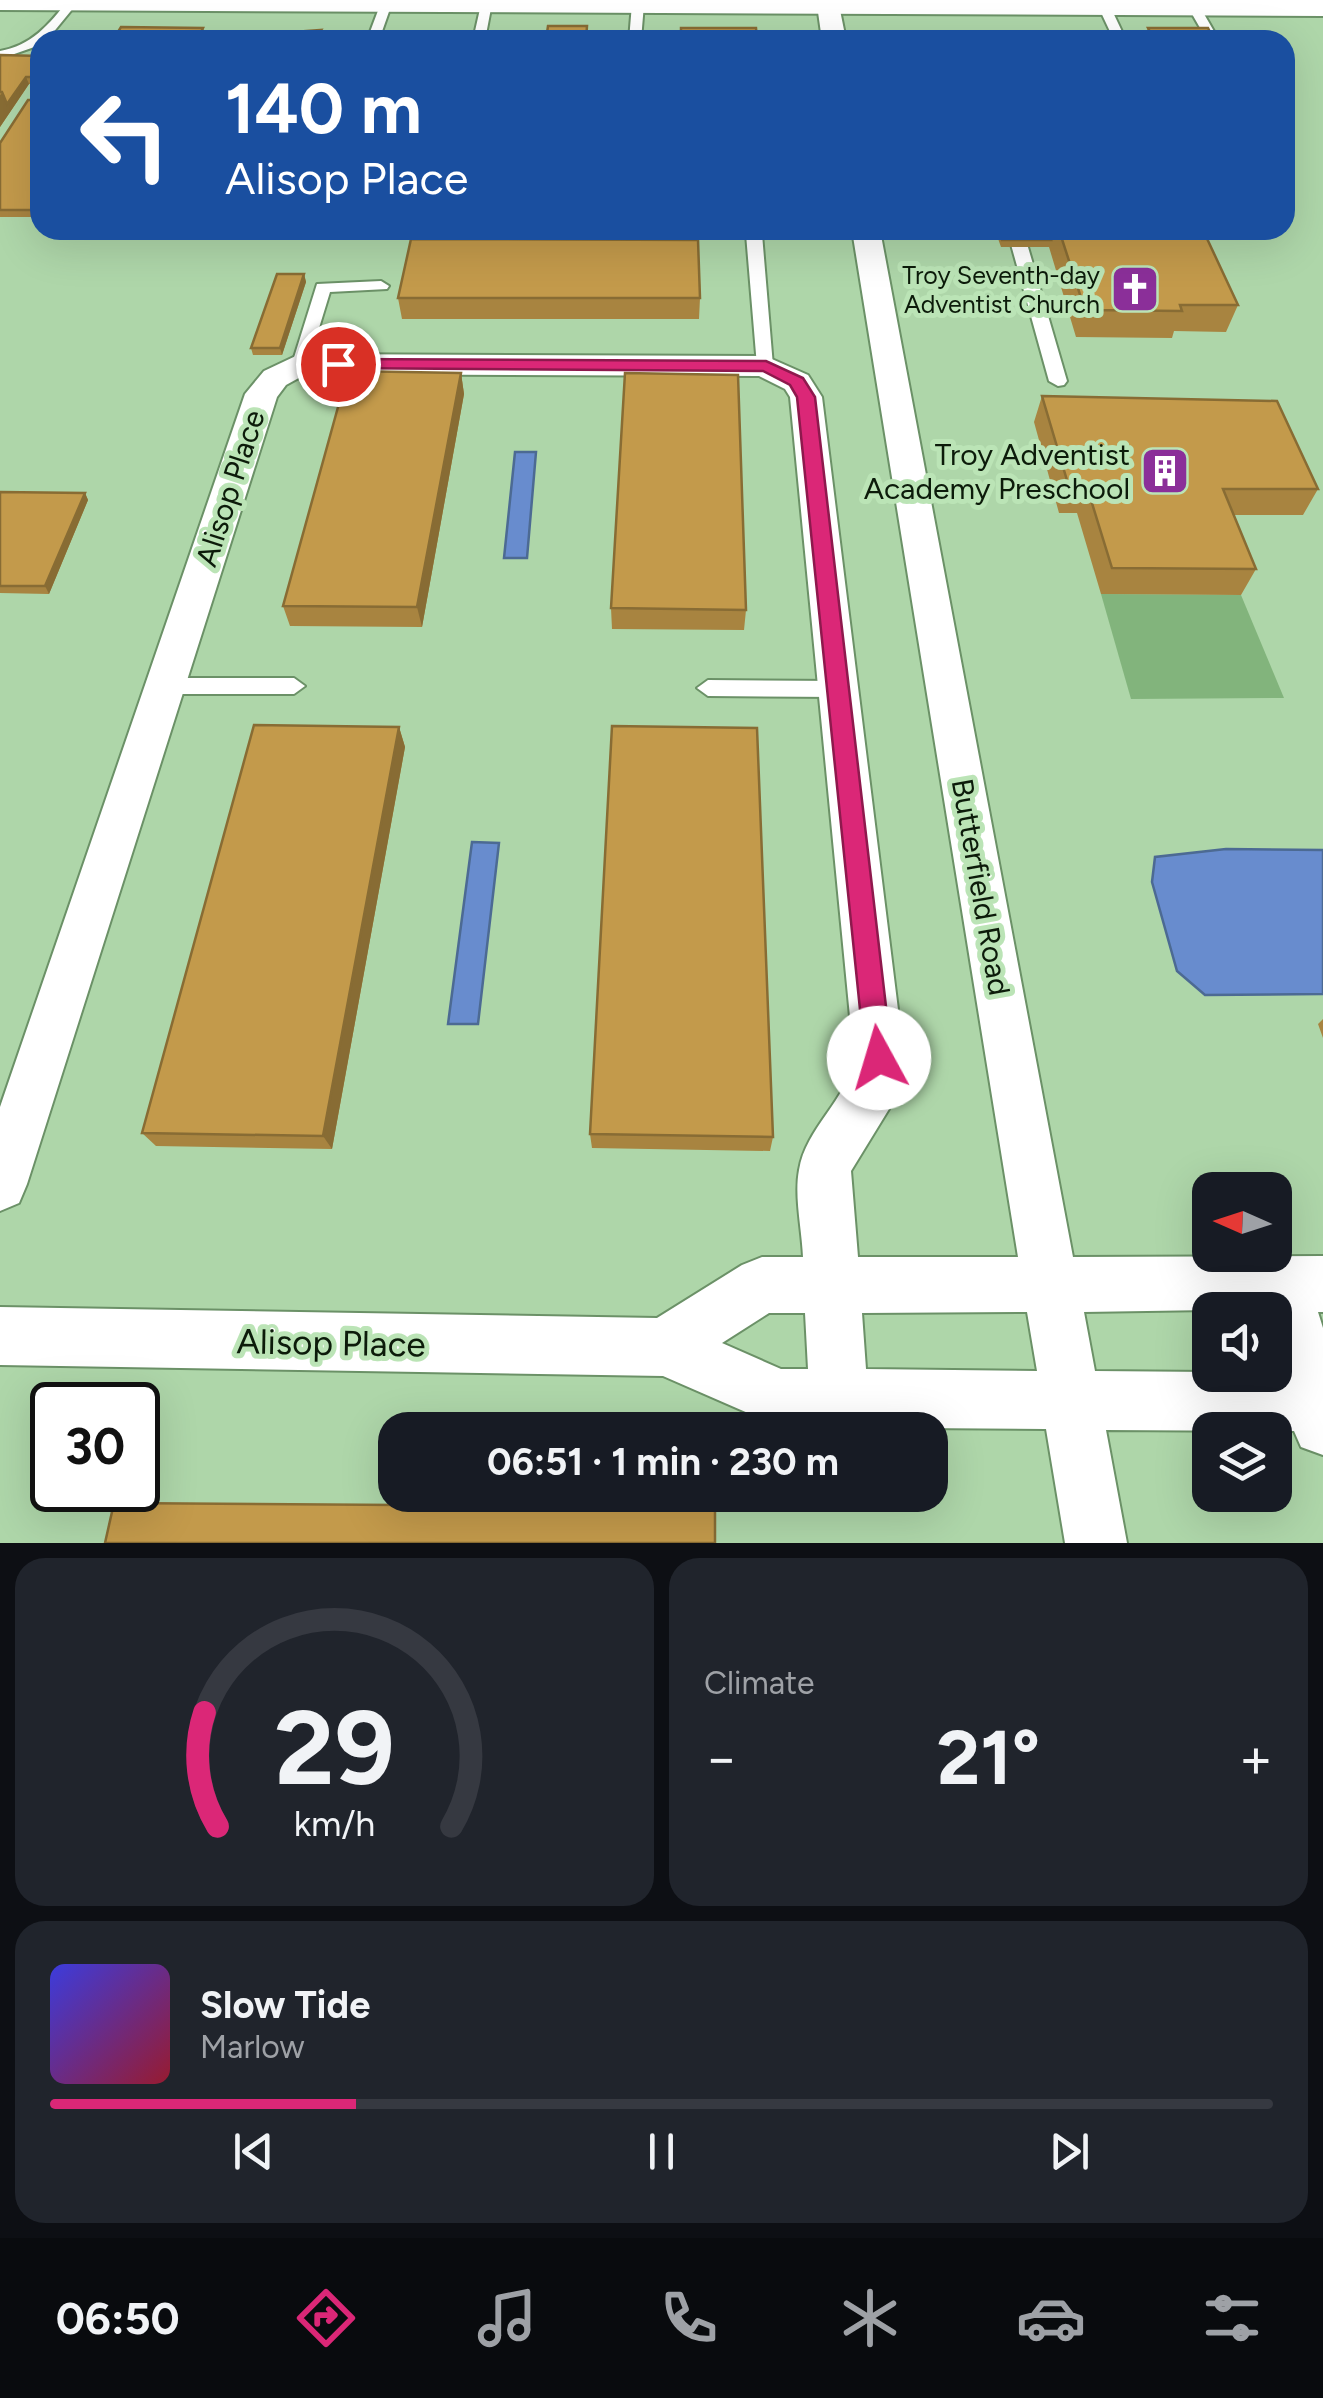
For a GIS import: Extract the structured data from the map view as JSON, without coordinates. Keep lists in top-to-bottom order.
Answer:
{
  "streets": {
    "street": ["Alisop Place", "Butterfield Road"]
  },
  "crossings": [
    ["Alisop Place", "Butterfield Road"]
  ],
  "places": {
    "church": ["Troy Seventh-day Adventist Church"],
    "building": ["Troy Adventist Academy Preschool"]
  },
  "north": "left",
  "page": {
    "turn": ["140 m", "Alisop Place"],
    "limit": "30",
    "trip": "06:51 · 1 min · 230 m",
    "tile": "Climate",
    "heat": ["−", "21°", "+"],
    "song": ["Slow Tide", "Marlow"],
    "tabs": "06:50",
    "gauge": ["29", "km/h"]
  }
}
